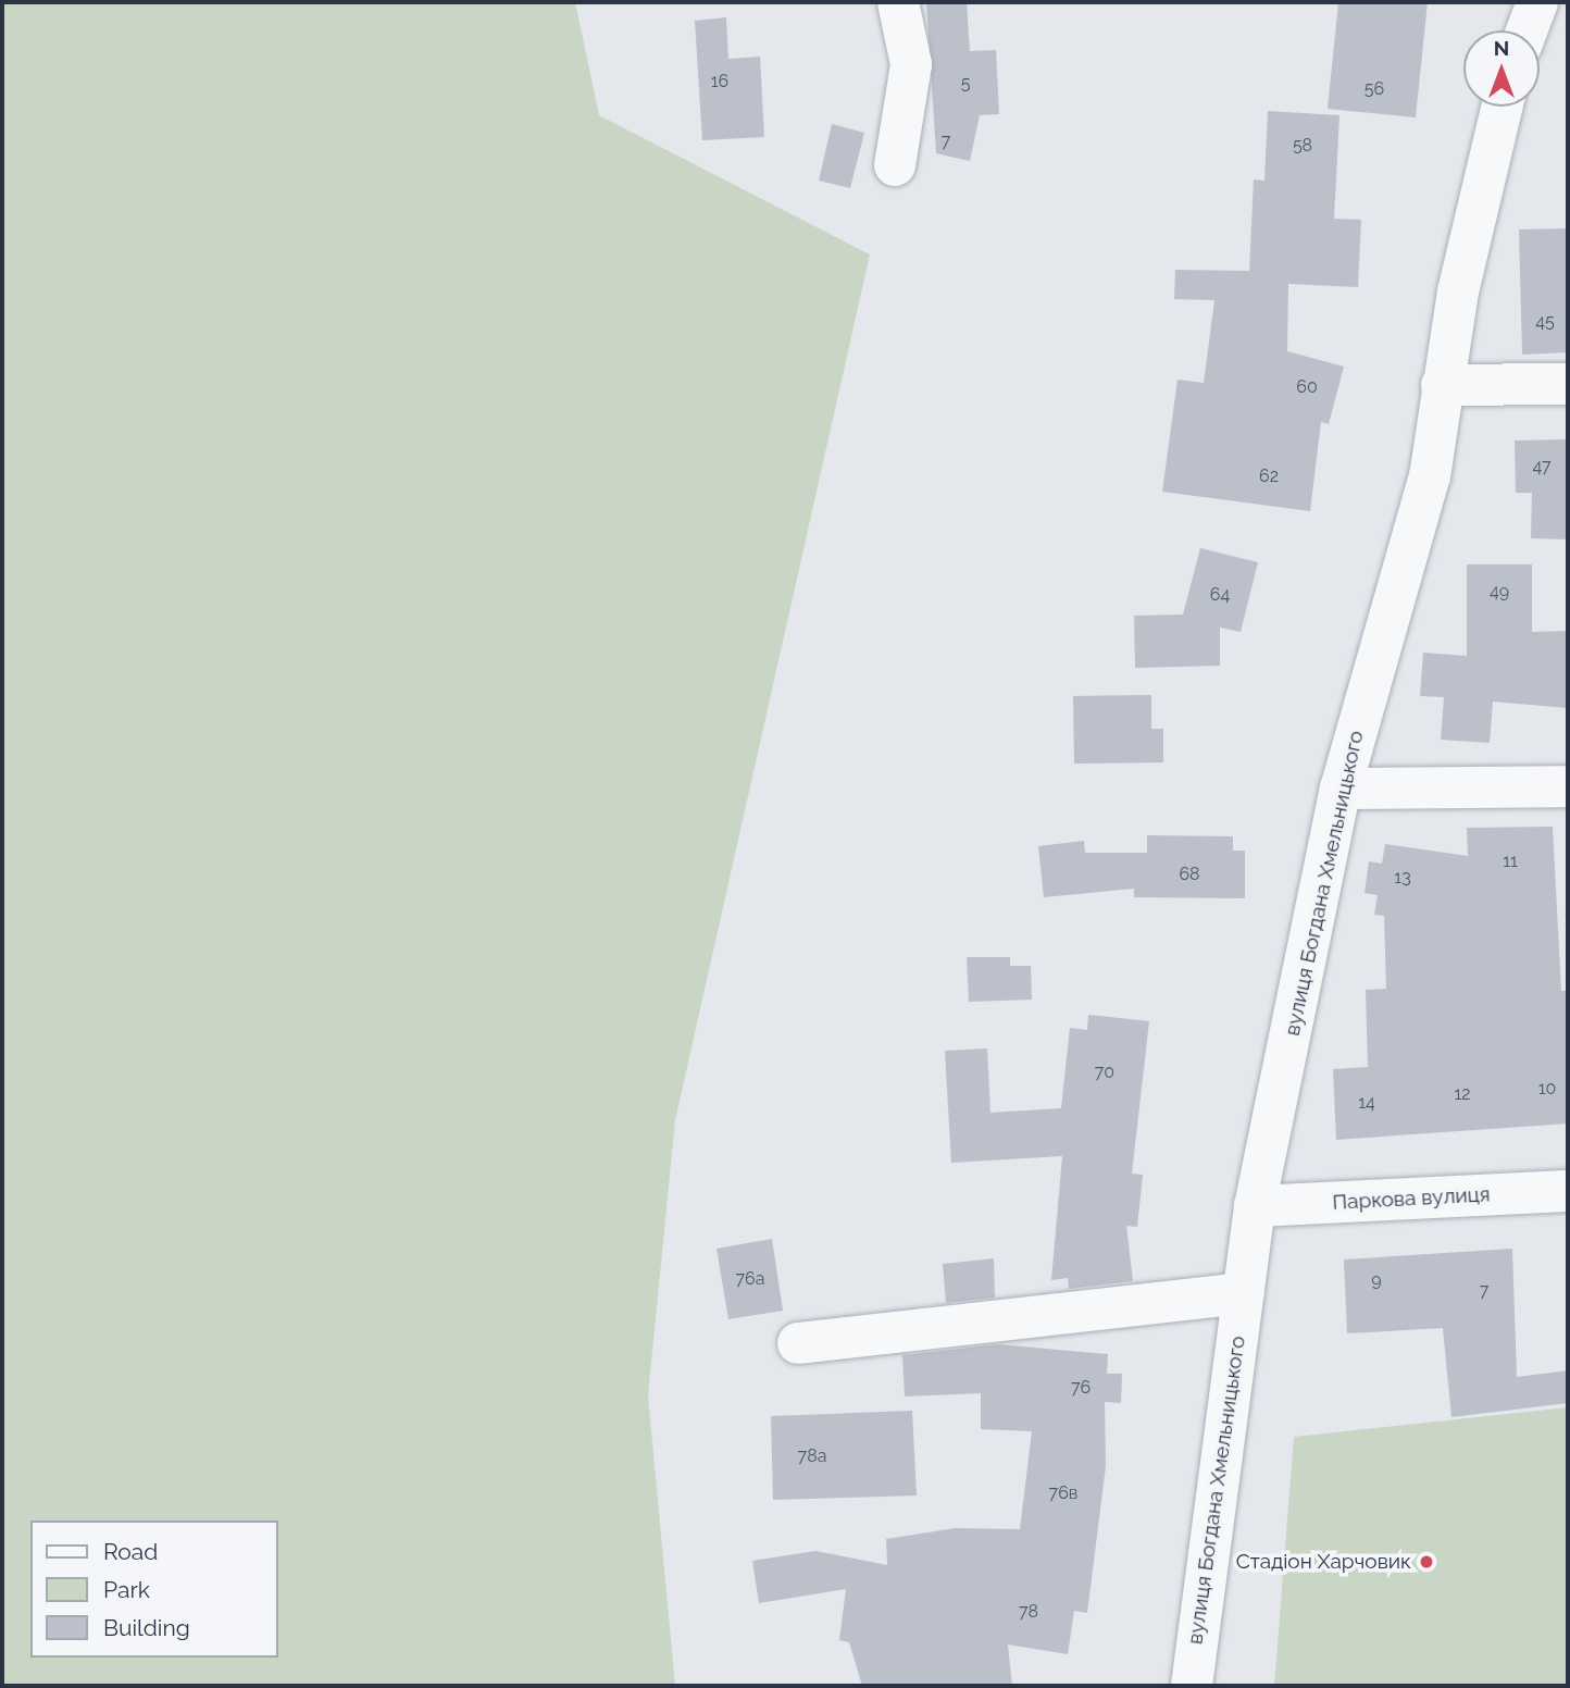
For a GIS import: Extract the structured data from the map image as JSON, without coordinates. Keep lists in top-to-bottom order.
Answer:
{
  "streets": {
    "street": ["вулиця Богдана Хмельницького", "Паркова вулиця"]
  },
  "crossings": [
    ["вулиця Богдана Хмельницького", "Паркова вулиця"]
  ],
  "places": ["Стадіон Харчовик"],
  "house_numbers": [
    "16",
    "5",
    "56",
    "7",
    "58",
    "45",
    "60",
    "47",
    "62",
    "49",
    "64",
    "11",
    "68",
    "13",
    "70",
    "10",
    "12",
    "14",
    "76а",
    "9",
    "7",
    "76",
    "78а",
    "76в",
    "78"
  ],
  "legend": ["Road", "Park", "Building"],
  "north": "top"
}
